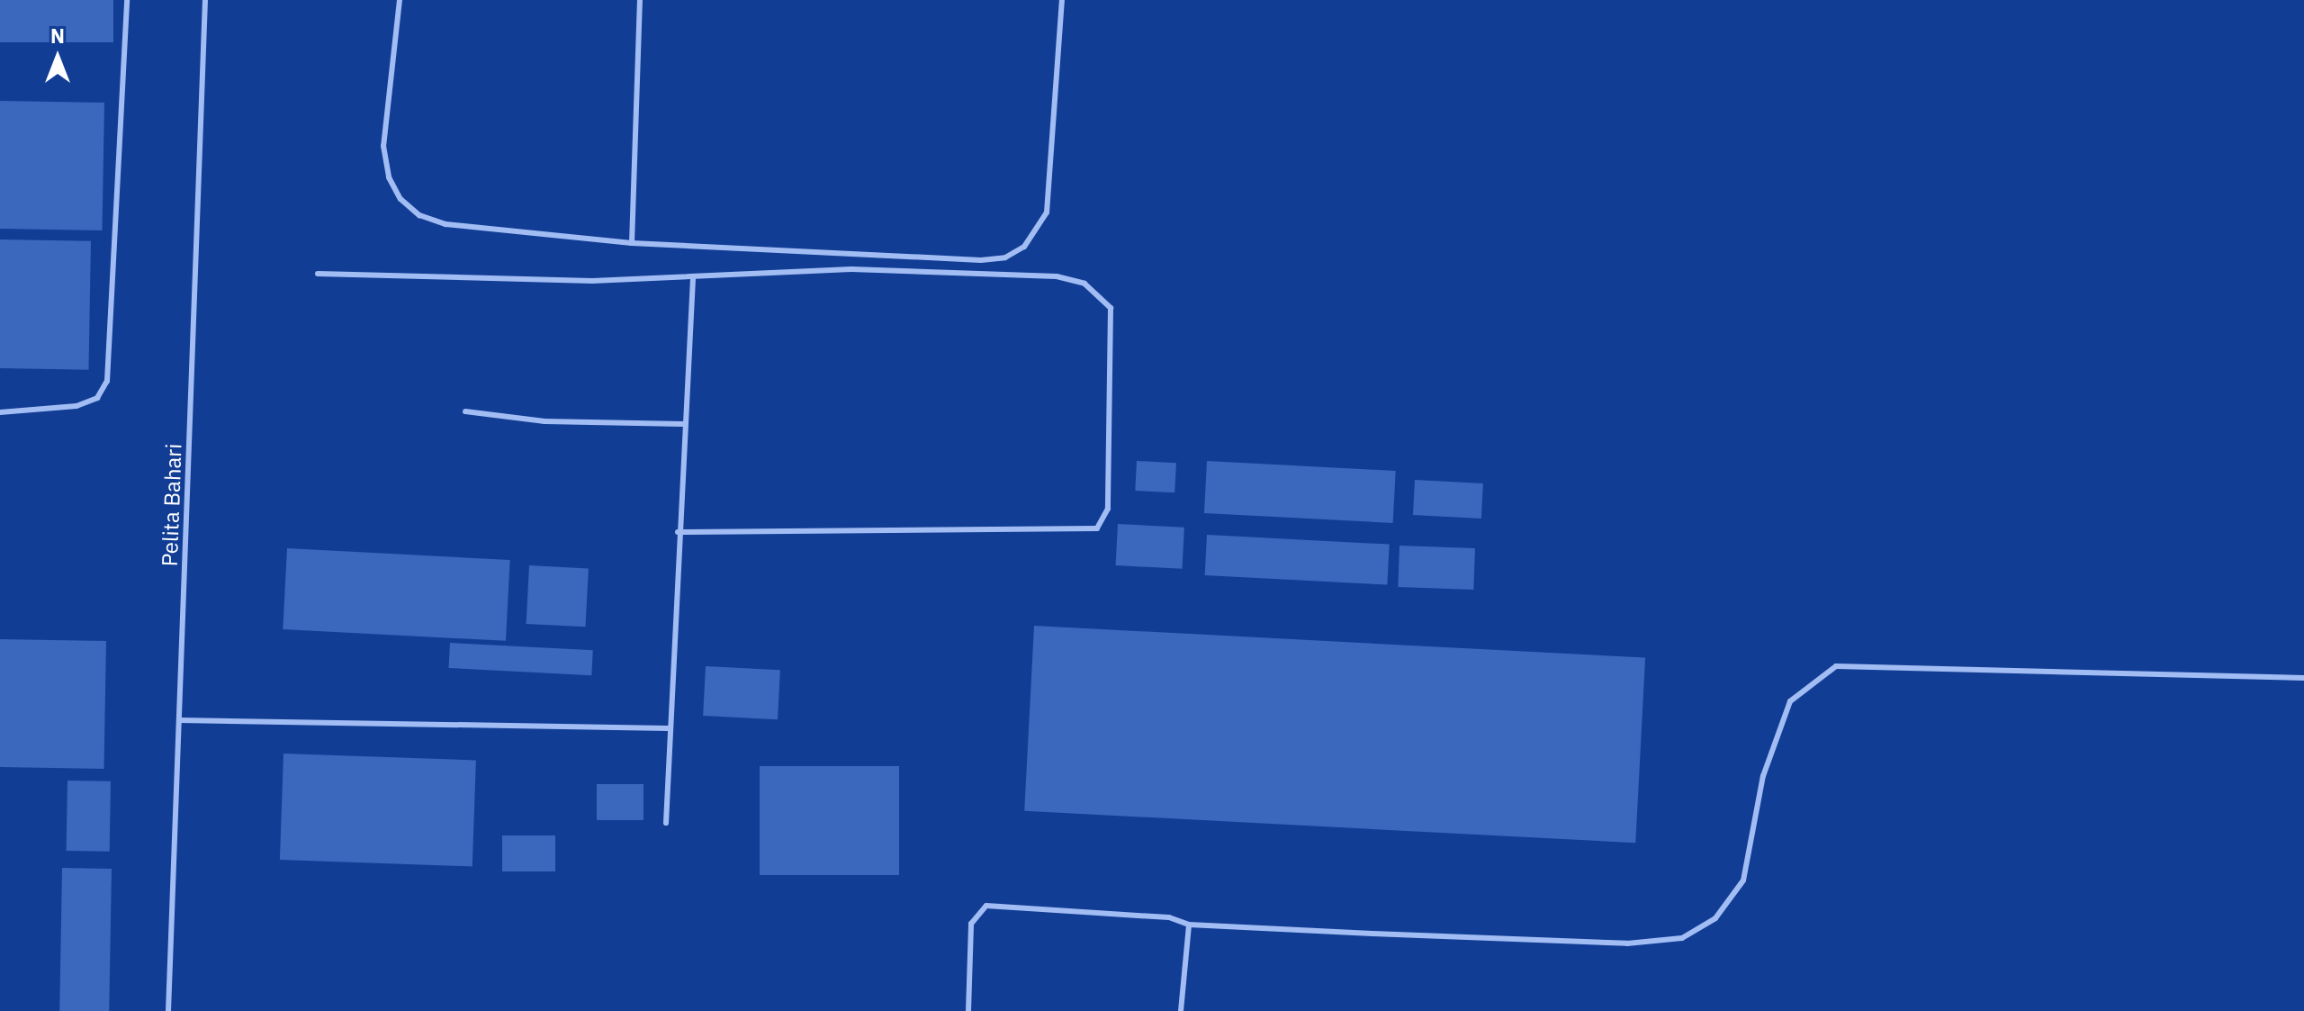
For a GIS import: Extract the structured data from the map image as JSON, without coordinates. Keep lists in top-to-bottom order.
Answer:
{
  "streets": {
    "lane": ["Pelita Bahari"]
  },
  "north": "top"
}
